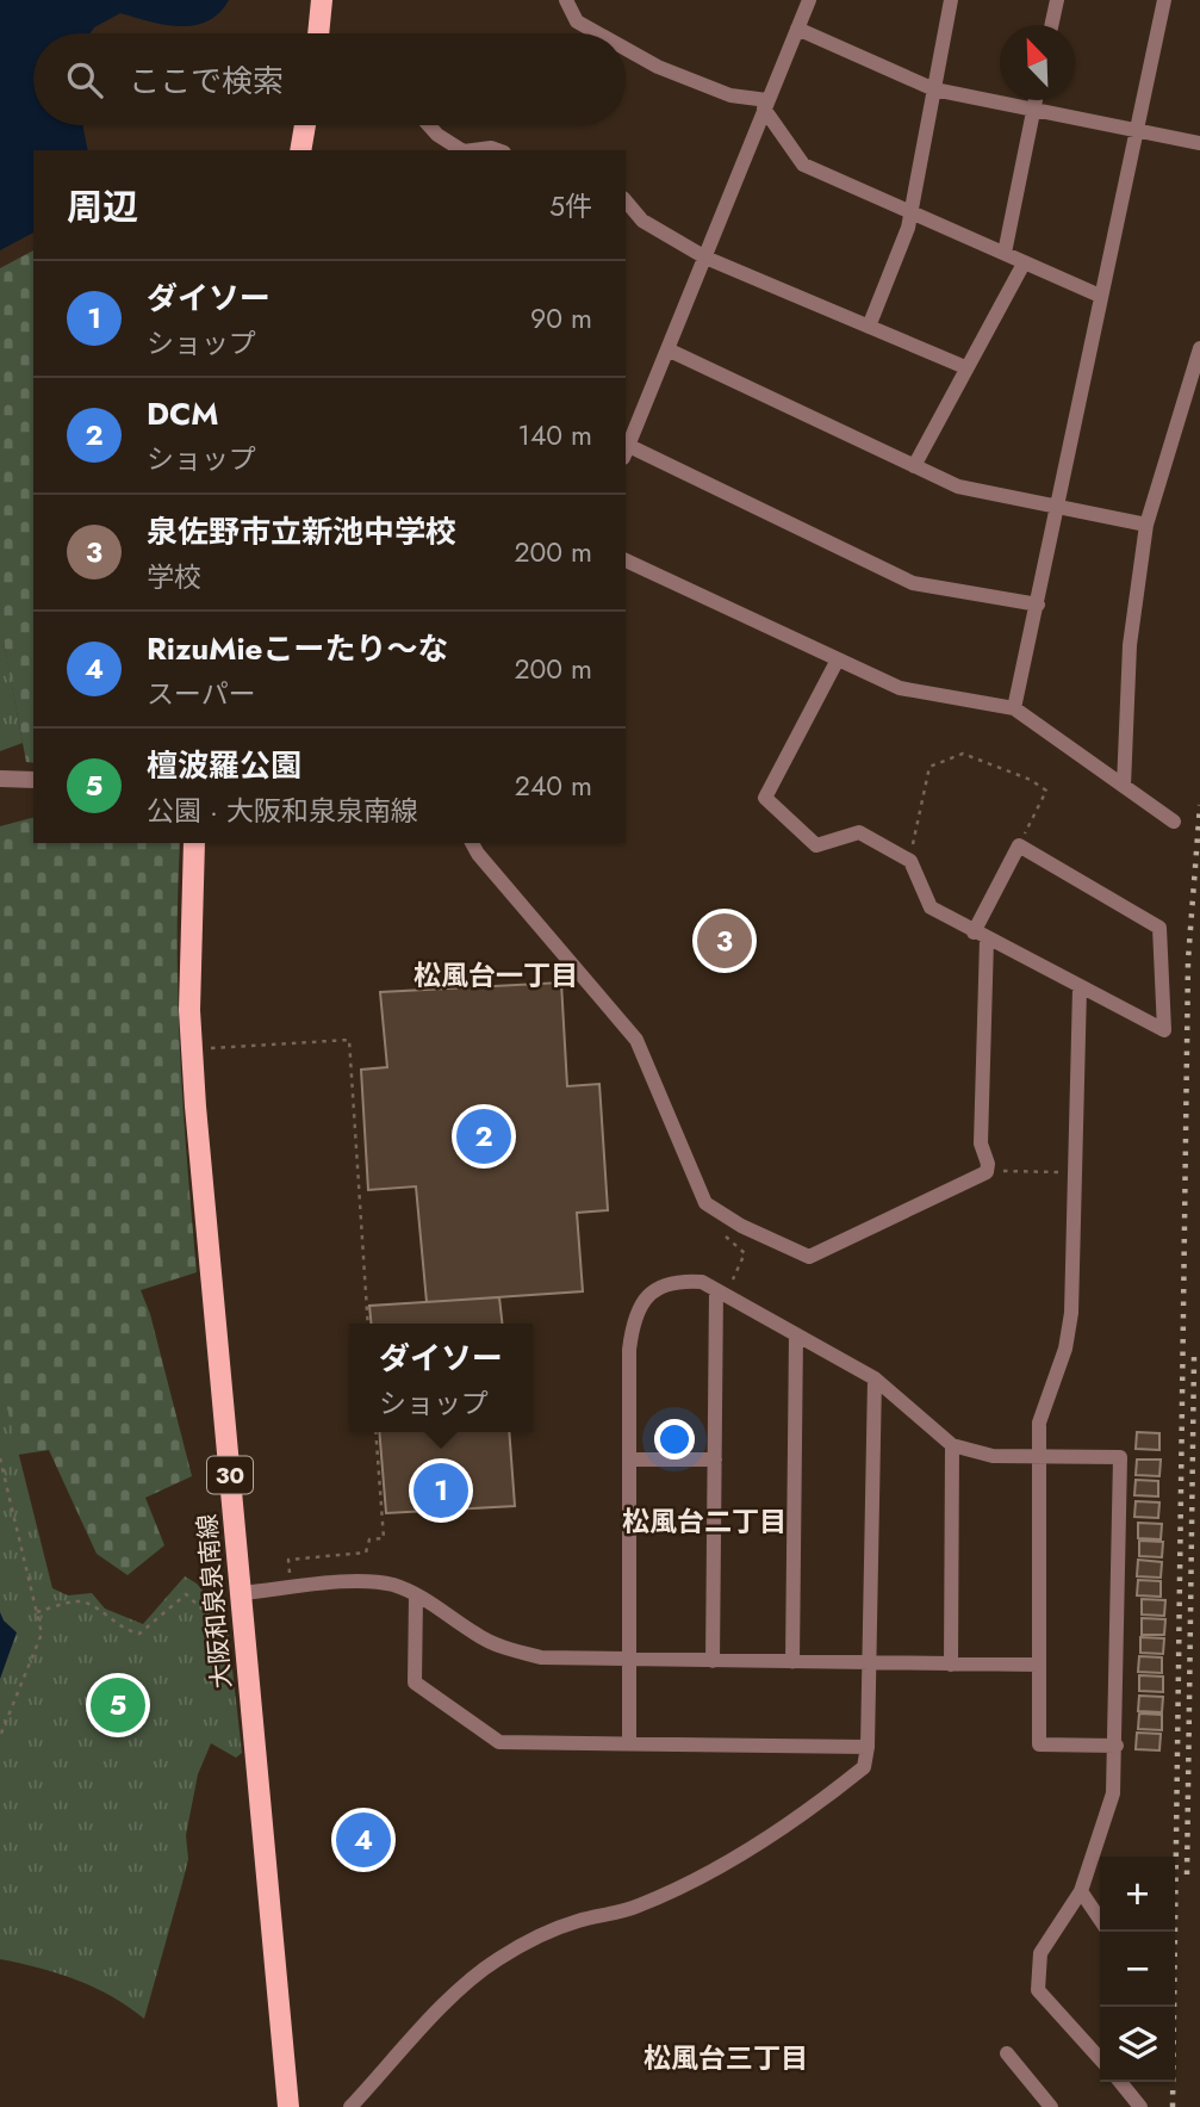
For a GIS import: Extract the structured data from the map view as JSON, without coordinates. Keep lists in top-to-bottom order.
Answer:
{
  "streets": {
    "main road": ["30", "大阪和泉泉南線"]
  },
  "districts": ["松風台一丁目", "松風台二丁目", "松風台三丁目"],
  "north": "top left",
  "page": {
    "search": "ここで検索",
    "heading": ["周辺", "5件"],
    "list": [
      {
        "mark": "1",
        "name": "ダイソー",
        "note": "ショップ",
        "value": "90 m"
      },
      {
        "mark": "2",
        "name": "DCM",
        "note": "ショップ",
        "value": "140 m"
      },
      {
        "mark": "3",
        "name": "泉佐野市立新池中学校",
        "note": "学校",
        "value": "200 m"
      },
      {
        "mark": "4",
        "name": "RizuMieこーたり～な",
        "note": "スーパー",
        "value": "200 m"
      },
      {
        "mark": "5",
        "name": "檀波羅公園",
        "note": "公園 · 大阪和泉泉南線",
        "value": "240 m"
      }
    ],
    "pins": [
      "3",
      "2",
      "1",
      "5",
      "4"
    ],
    "popup": ["ダイソー", "ショップ"],
    "map_buttons": ["+", "−"]
  }
}
